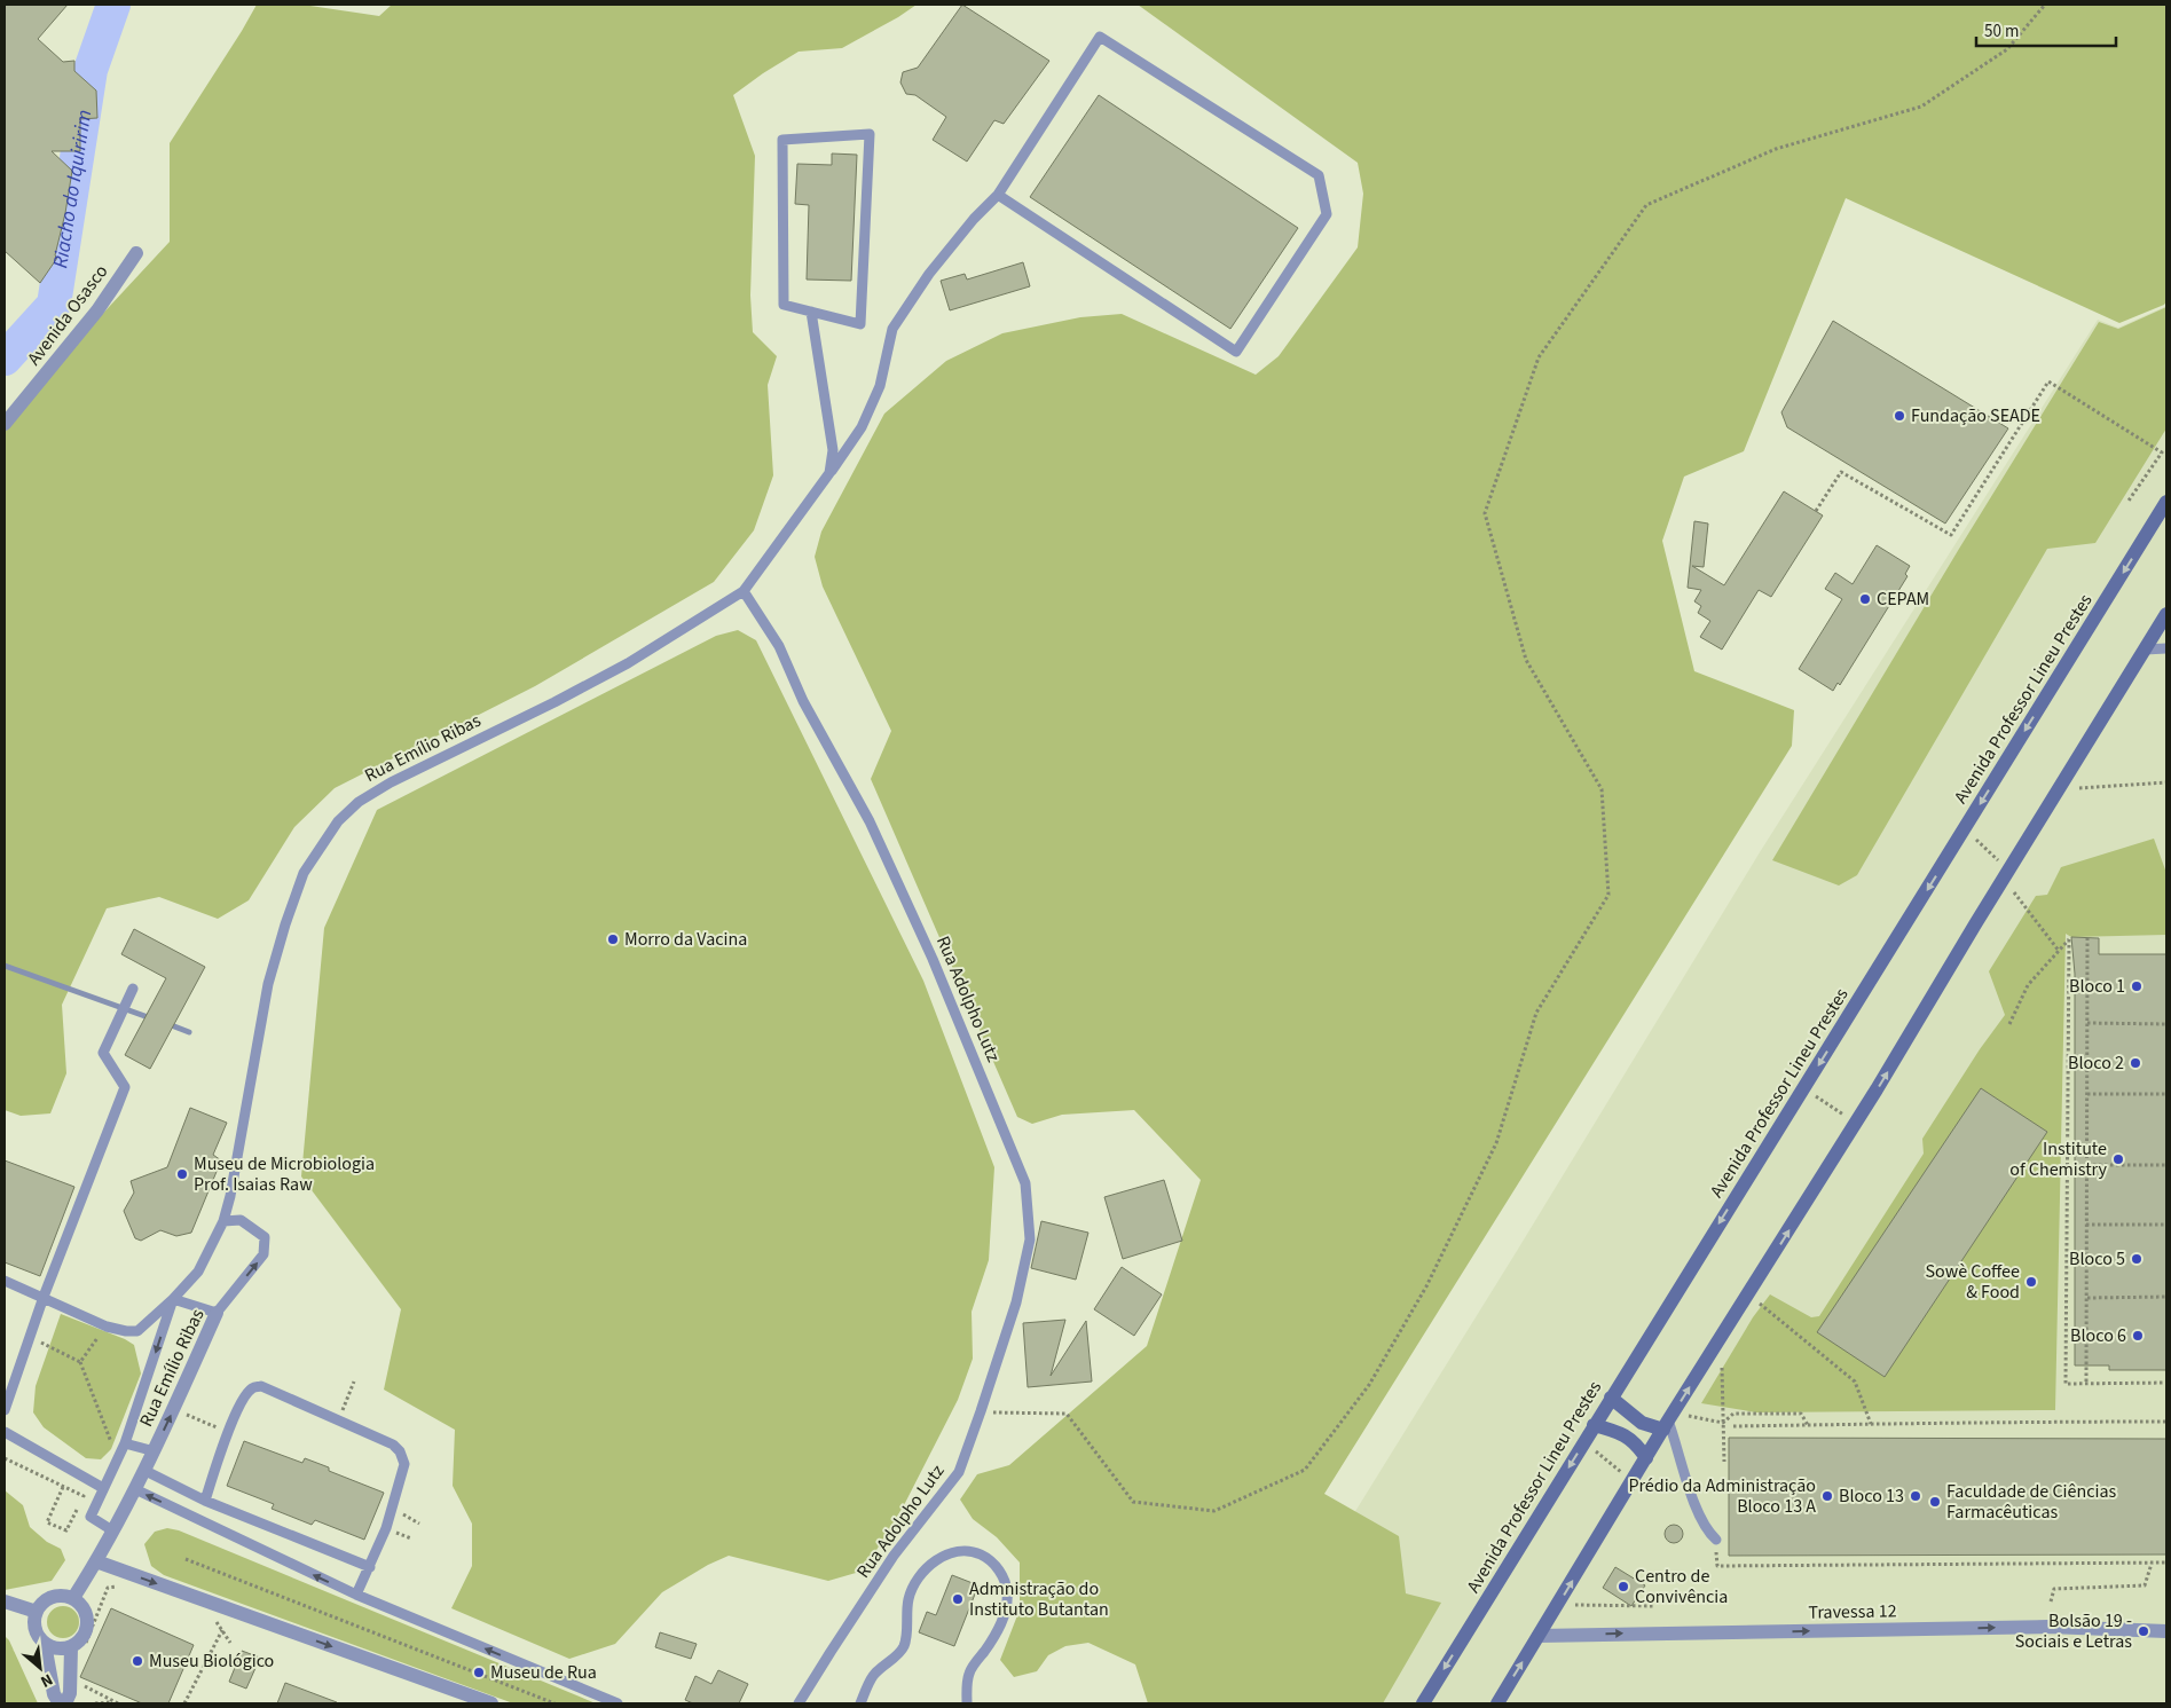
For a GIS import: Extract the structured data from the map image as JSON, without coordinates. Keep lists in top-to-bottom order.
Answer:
{
  "streets": {
    "main road": ["Avenida Professor Lineu Prestes"],
    "street": ["Avenida Osasco", "Rua Emílio Ribas", "Travessa 12"],
    "lane": ["Rua Adolpho Lutz"]
  },
  "crossings": [
    ["Rua Emílio Ribas", "Rua Adolpho Lutz"]
  ],
  "one_way": ["Travessa 12"],
  "water": ["Riacho do Iquiririm"],
  "places": [
    "Fundação SEADE",
    "CEPAM",
    "Morro da Vacina",
    "Bloco 1",
    "Bloco 2",
    "Institute of Chemistry",
    "Museu de Microbiologia Prof. Isaias Raw",
    "Bloco 5",
    "Sowè Coffee & Food",
    "Bloco 6",
    "Prédio da Administração Bloco 13 A",
    "Bloco 13",
    "Faculdade de Ciências Farmacêuticas",
    "Centro de Convivência",
    "Admnistração do Instituto Butantan",
    "Bolsão 19 - Sociais e Letras",
    "Museu Biológico",
    "Museu de Rua"
  ],
  "scale_bar": "50 m",
  "north": "bottom right"
}
